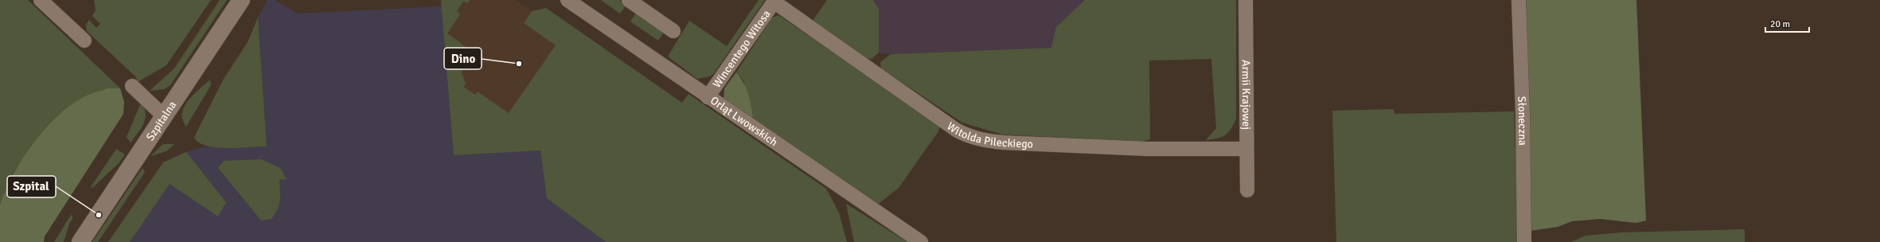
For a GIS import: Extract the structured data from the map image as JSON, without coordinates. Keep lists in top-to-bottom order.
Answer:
{
  "streets": {
    "street": [
      "Wincentego Witosa",
      "Armii Krajowej",
      "Szpitalna",
      "Słoneczna",
      "Orląt Lwowskich",
      "Witolda Pileckiego"
    ]
  },
  "crossings": [
    ["Wincentego Witosa", "Orląt Lwowskich"],
    ["Wincentego Witosa", "Witolda Pileckiego"],
    ["Armii Krajowej", "Witolda Pileckiego"]
  ],
  "places": ["Dino", "Szpital"],
  "scale_bar": "20 m"
}
